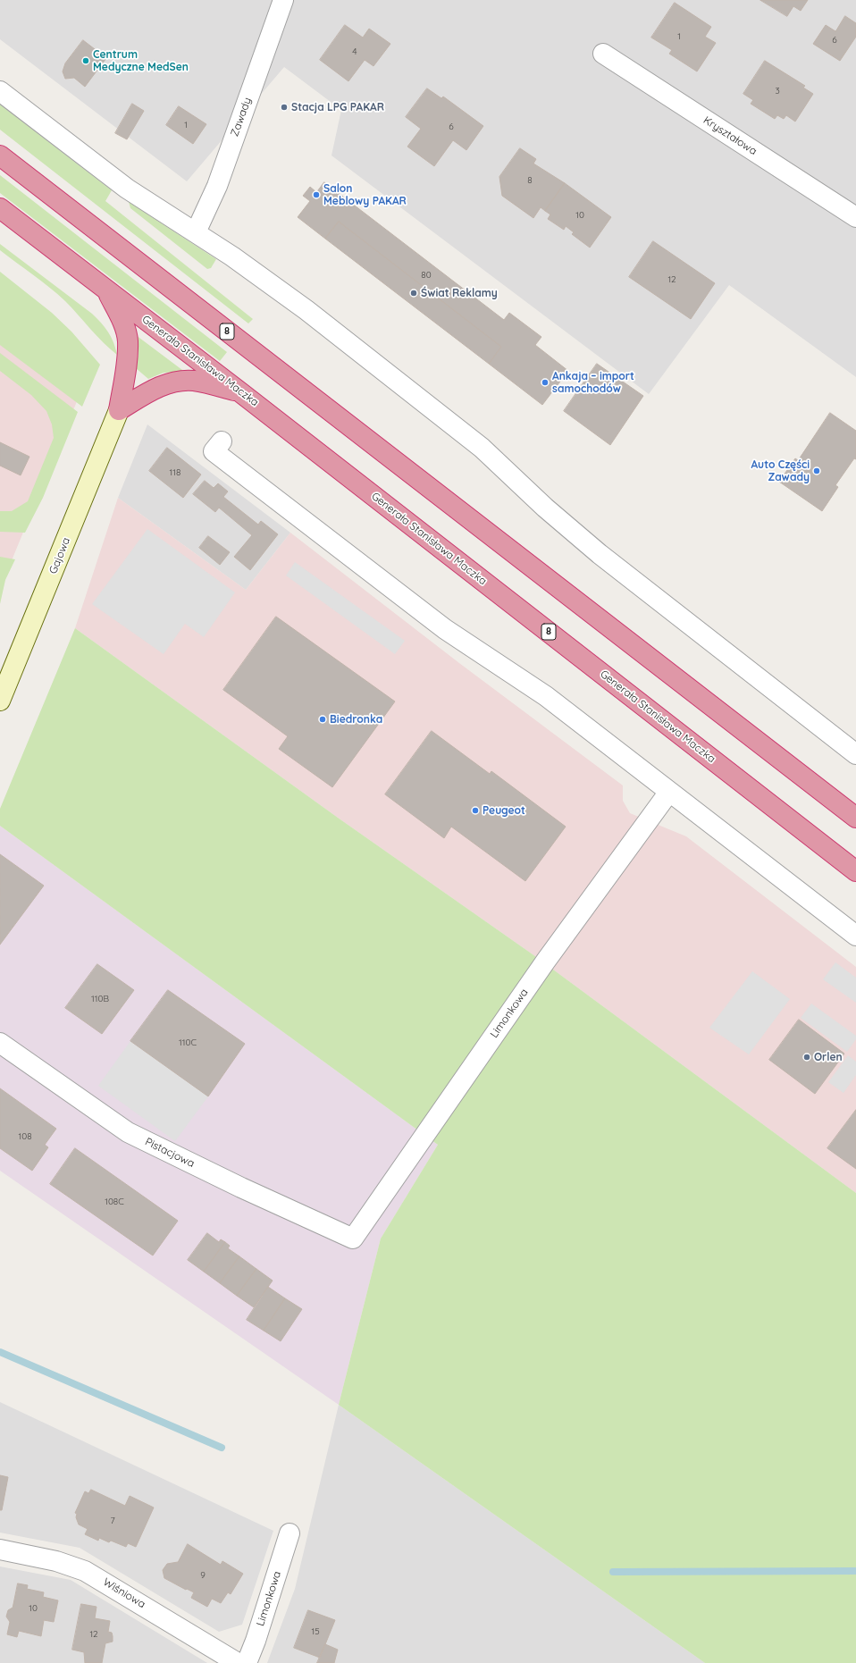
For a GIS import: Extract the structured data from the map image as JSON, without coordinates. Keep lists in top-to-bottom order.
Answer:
{
  "streets": {
    "highway": ["8", "Generała Stanisława Maczka"],
    "street": [
      "Zawady",
      "Kryształowa",
      "Gajowa",
      "Limonkowa",
      "Pistacjowa",
      "Wiśniowa"
    ]
  },
  "crossings": [
    ["Limonkowa", "Pistacjowa"]
  ],
  "places": [
    "Centrum Medyczne MedSen",
    "Stacja LPG PAKAR",
    "Salon Meblowy PAKAR",
    "Świat Reklamy",
    "Ankaja – import samochodów",
    "Auto Części Zawady",
    "Biedronka",
    "Peugeot",
    "Orlen"
  ],
  "house_numbers": [
    "1",
    "6",
    "4",
    "3",
    "1",
    "6",
    "8",
    "10",
    "80",
    "12",
    "118",
    "110B",
    "110C",
    "108",
    "108C",
    "7",
    "9",
    "10",
    "15",
    "12"
  ]
}
